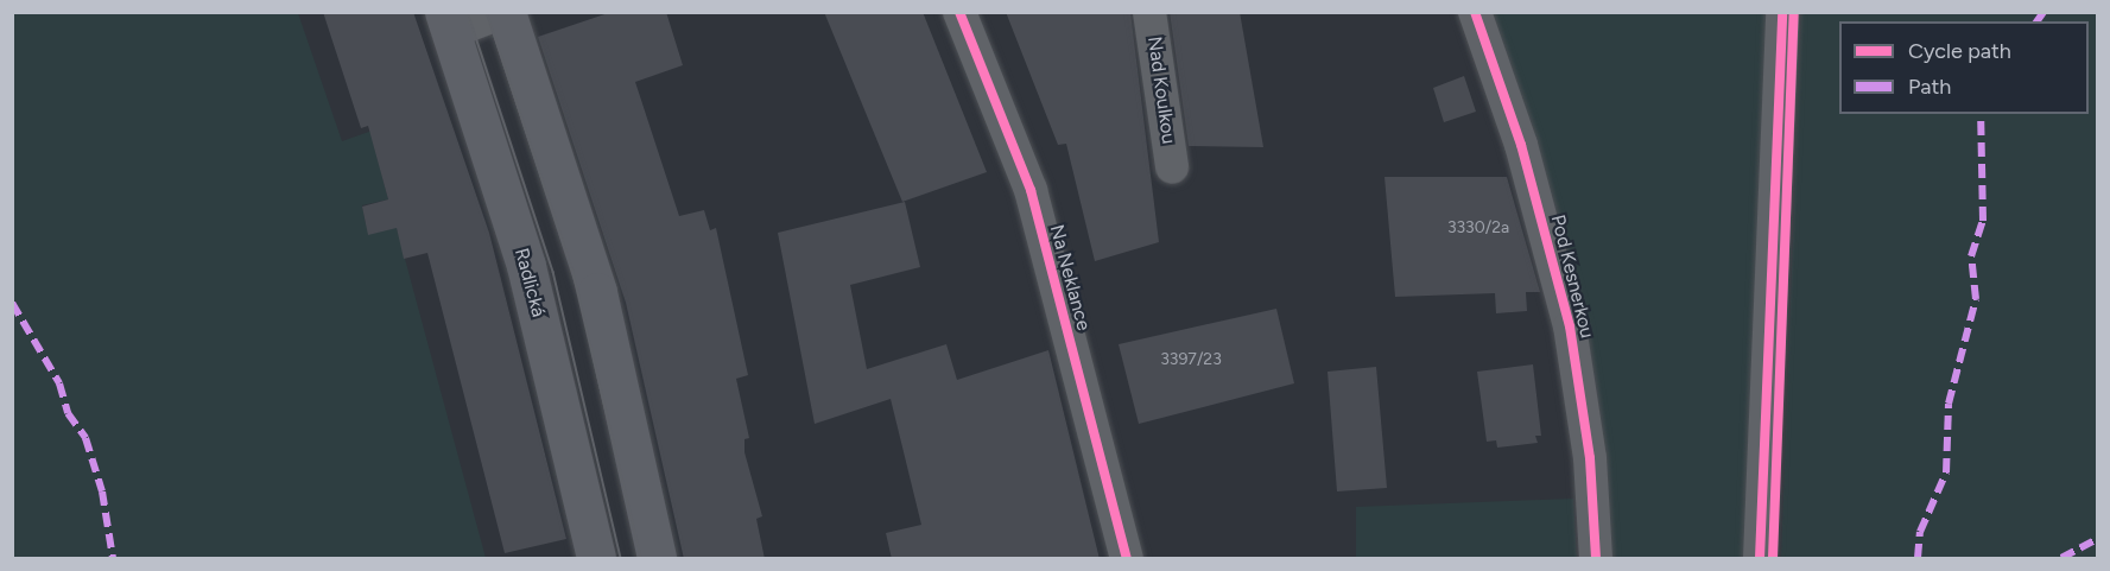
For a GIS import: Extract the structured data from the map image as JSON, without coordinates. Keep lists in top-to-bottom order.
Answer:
{
  "streets": {
    "main road": ["Radlická"],
    "street": ["Nad Koulkou", "Pod Kesnerkou", "Na Neklance"]
  },
  "house_numbers": ["3330/2a", "3397/23"],
  "legend": ["Cycle path", "Path"]
}
